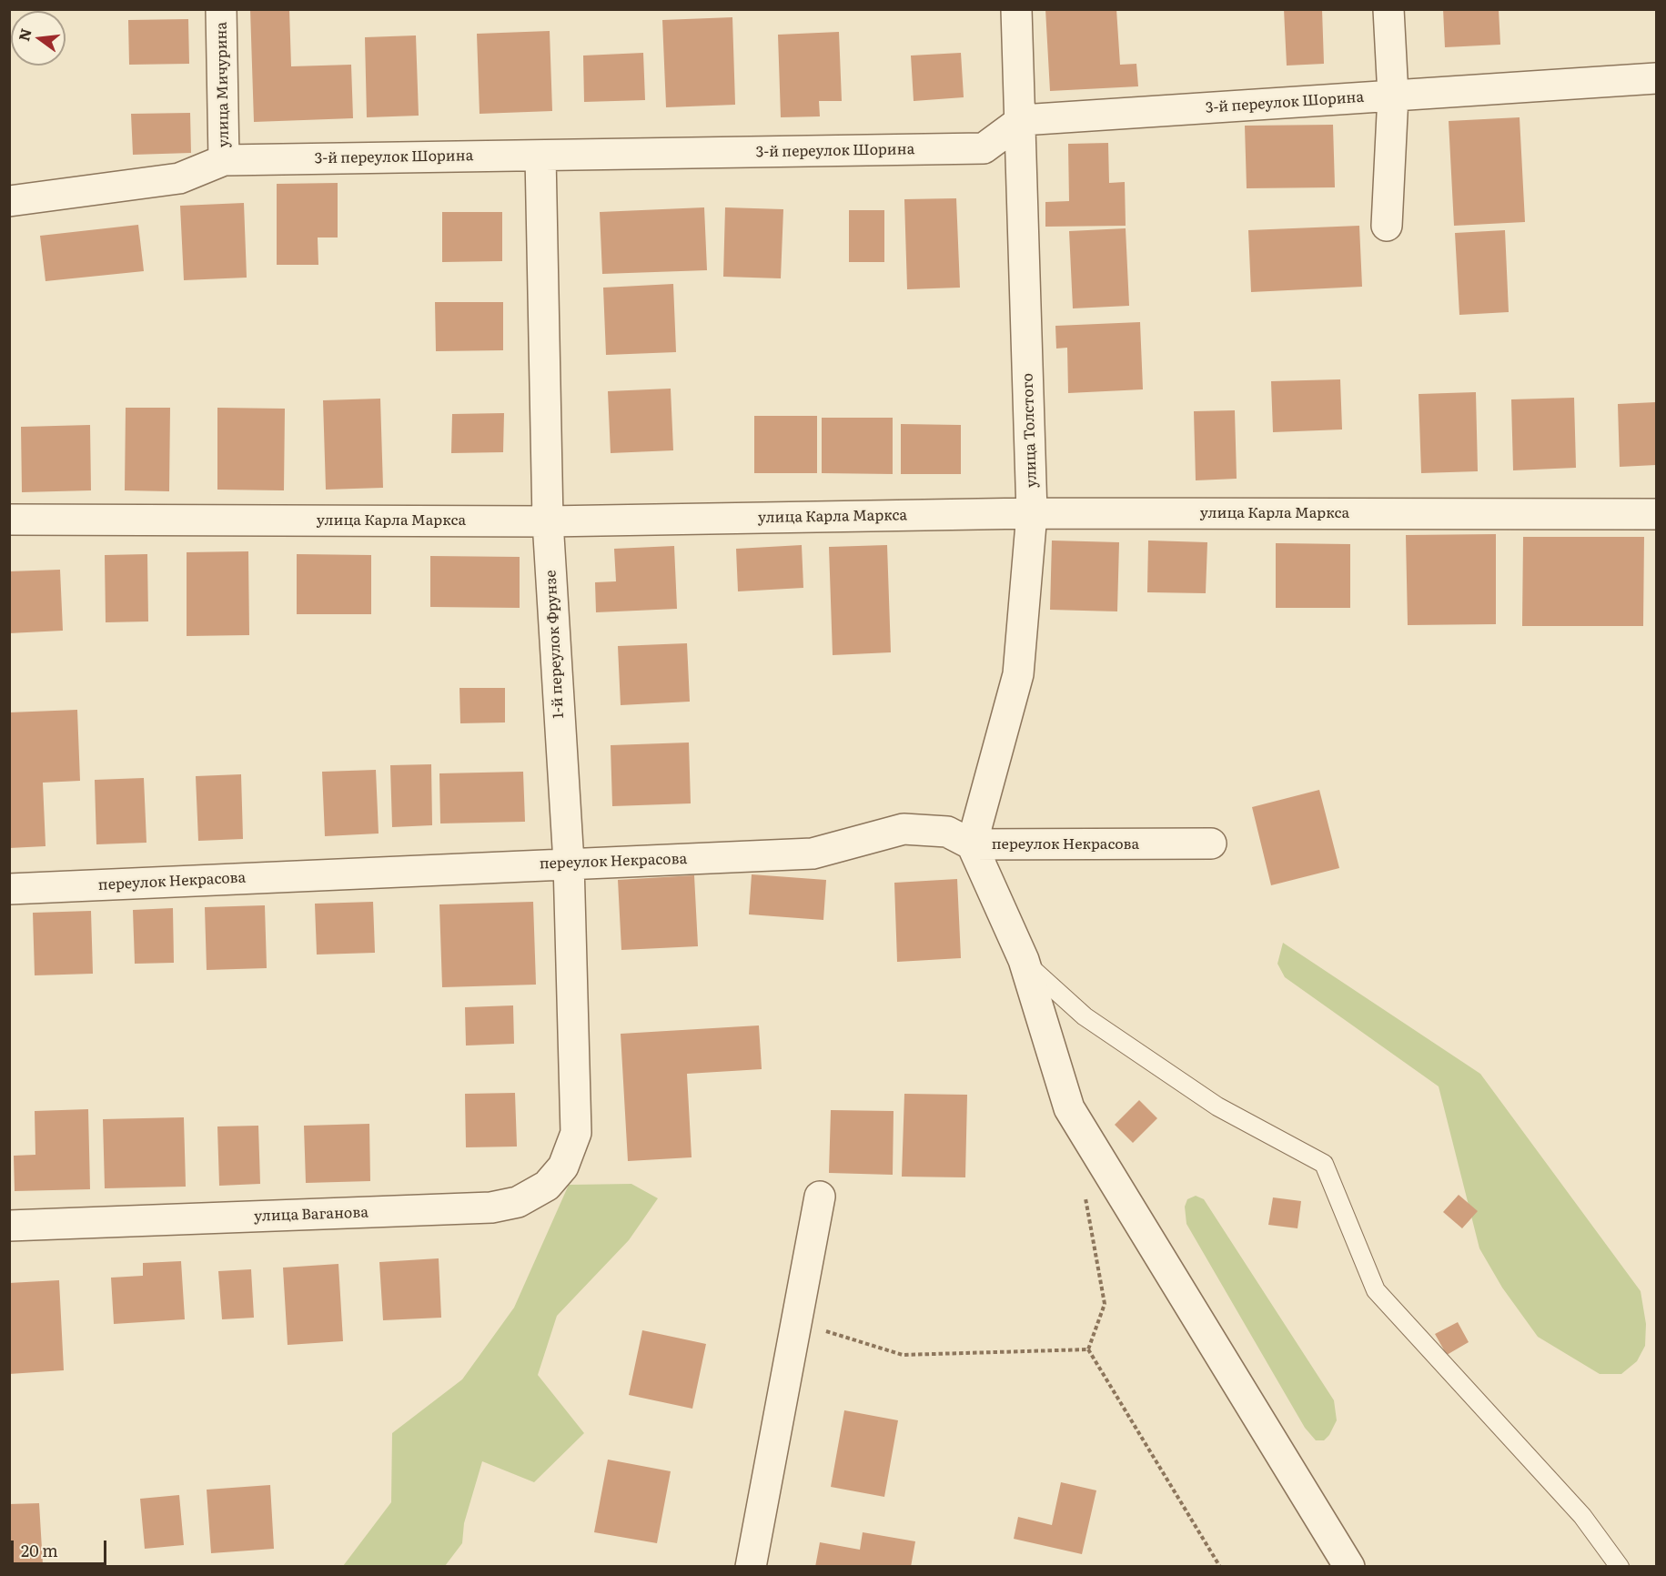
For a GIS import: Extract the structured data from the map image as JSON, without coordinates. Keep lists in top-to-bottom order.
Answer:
{
  "streets": {
    "street": [
      "улица Мичурина",
      "3-й переулок Шорина",
      "улица Толстого",
      "улица Карла Маркса",
      "1-й переулок Фрунзе",
      "переулок Некрасова",
      "улица Ваганова"
    ]
  },
  "crossings": [
    ["улица Мичурина", "3-й переулок Шорина"],
    ["3-й переулок Шорина", "улица Толстого"],
    ["3-й переулок Шорина", "1-й переулок Фрунзе"],
    ["улица Толстого", "улица Карла Маркса"],
    ["улица Толстого", "переулок Некрасова"],
    ["улица Карла Маркса", "1-й переулок Фрунзе"],
    ["1-й переулок Фрунзе", "переулок Некрасова"],
    ["1-й переулок Фрунзе", "улица Ваганова"]
  ],
  "scale_bar": "20 m",
  "north": "left"
}
